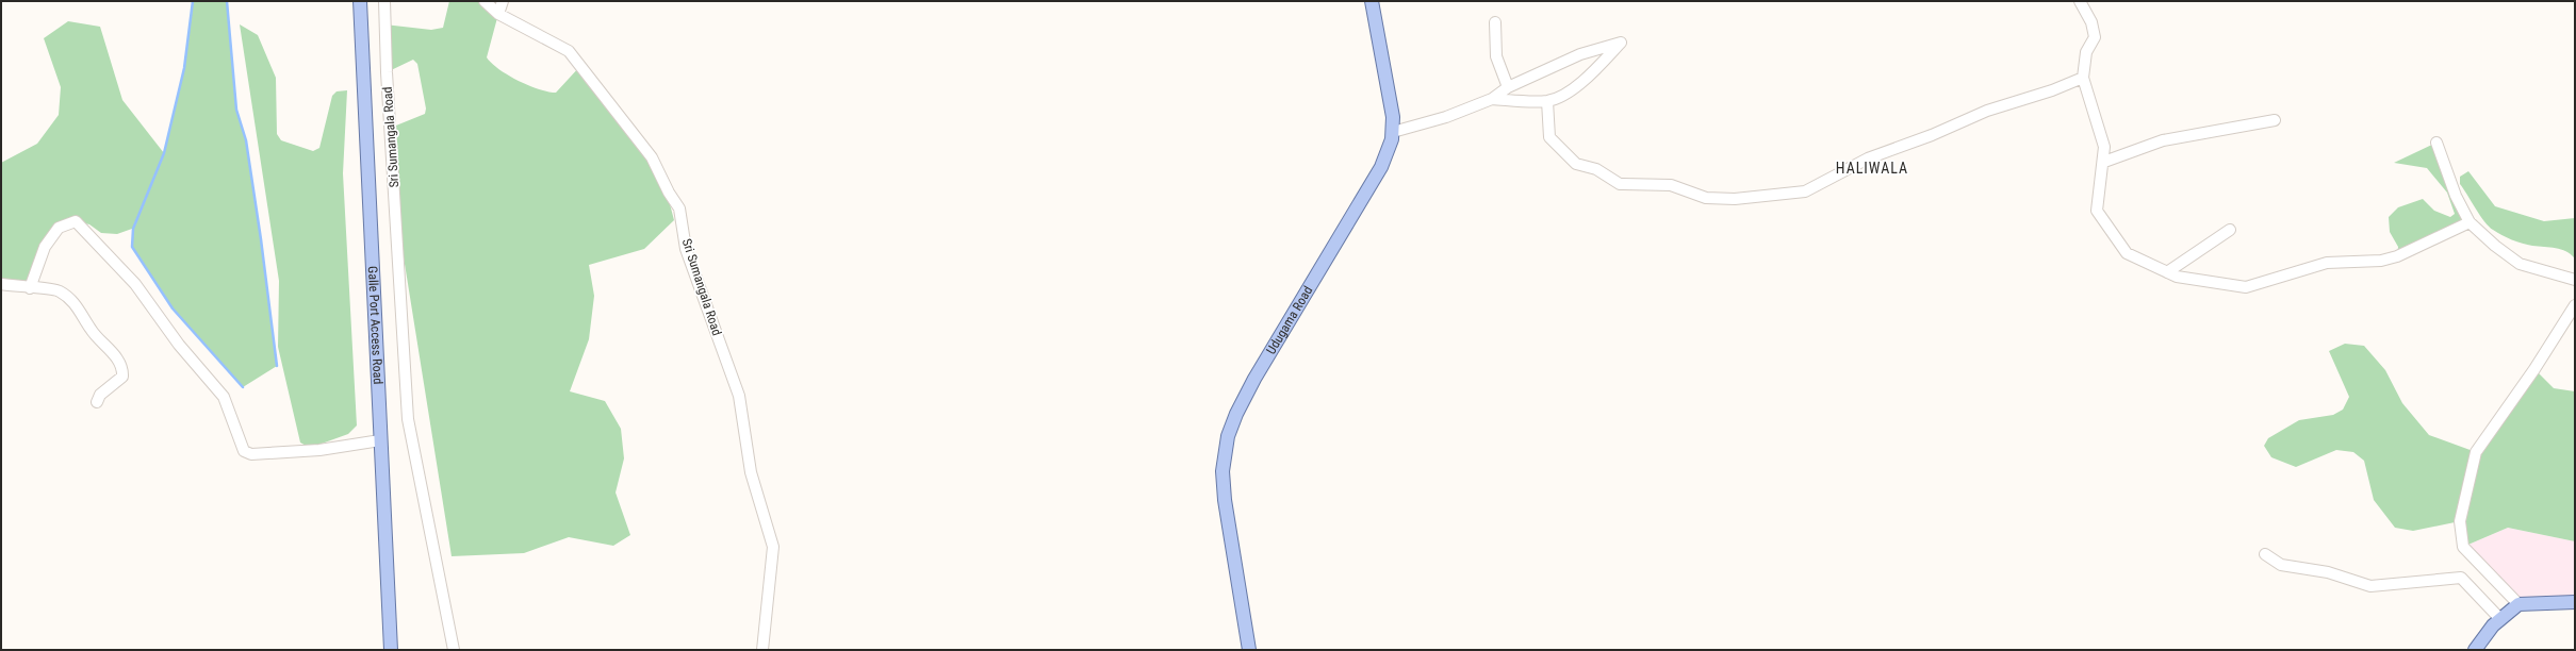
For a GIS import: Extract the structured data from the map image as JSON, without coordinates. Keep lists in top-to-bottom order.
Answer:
{
  "streets": {
    "main road": ["Udugama Road", "Galle Port Access Road"],
    "street": ["Sri Sumangala Road"]
  },
  "districts": ["HALIWALA"]
}
